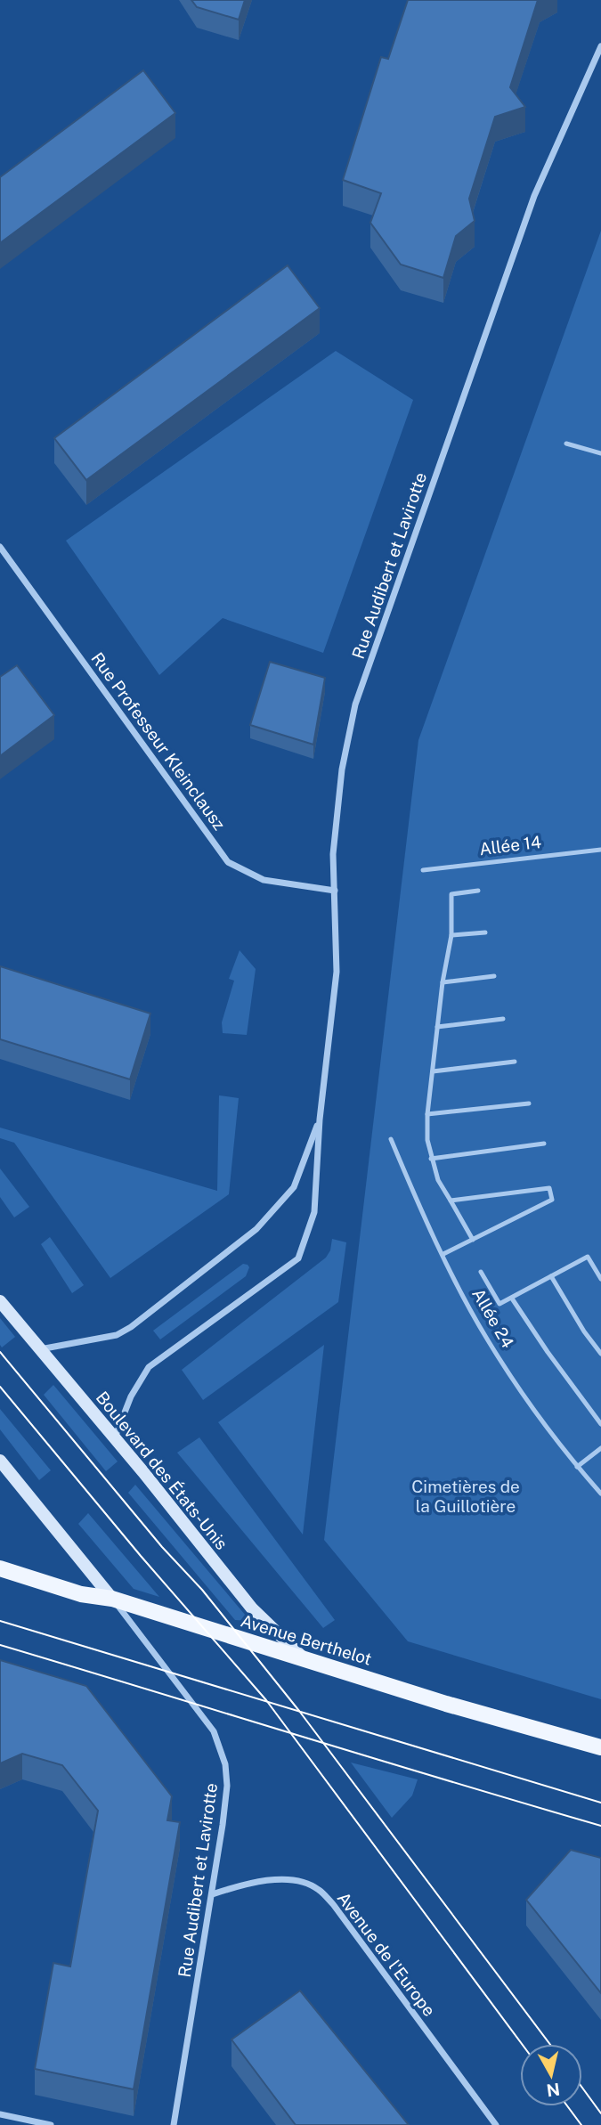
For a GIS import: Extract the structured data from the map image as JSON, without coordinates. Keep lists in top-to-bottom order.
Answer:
{
  "streets": {
    "main road": ["Boulevard des États-Unis", "Avenue Berthelot"],
    "street": ["Rue Audibert et Lavirotte", "Rue Professeur Kleinclausz", "Avenue de l'Europe"],
    "lane": ["Allée 14", "Allée 24"]
  },
  "crossings": [
    ["Rue Audibert et Lavirotte", "Rue Professeur Kleinclausz"],
    ["Rue Audibert et Lavirotte", "Boulevard des États-Unis"],
    ["Rue Audibert et Lavirotte", "Avenue Berthelot"],
    ["Rue Audibert et Lavirotte", "Avenue de l'Europe"],
    ["Boulevard des États-Unis", "Avenue Berthelot"]
  ],
  "parks": ["Cimetières de la Guillotière"],
  "north": "bottom"
}
